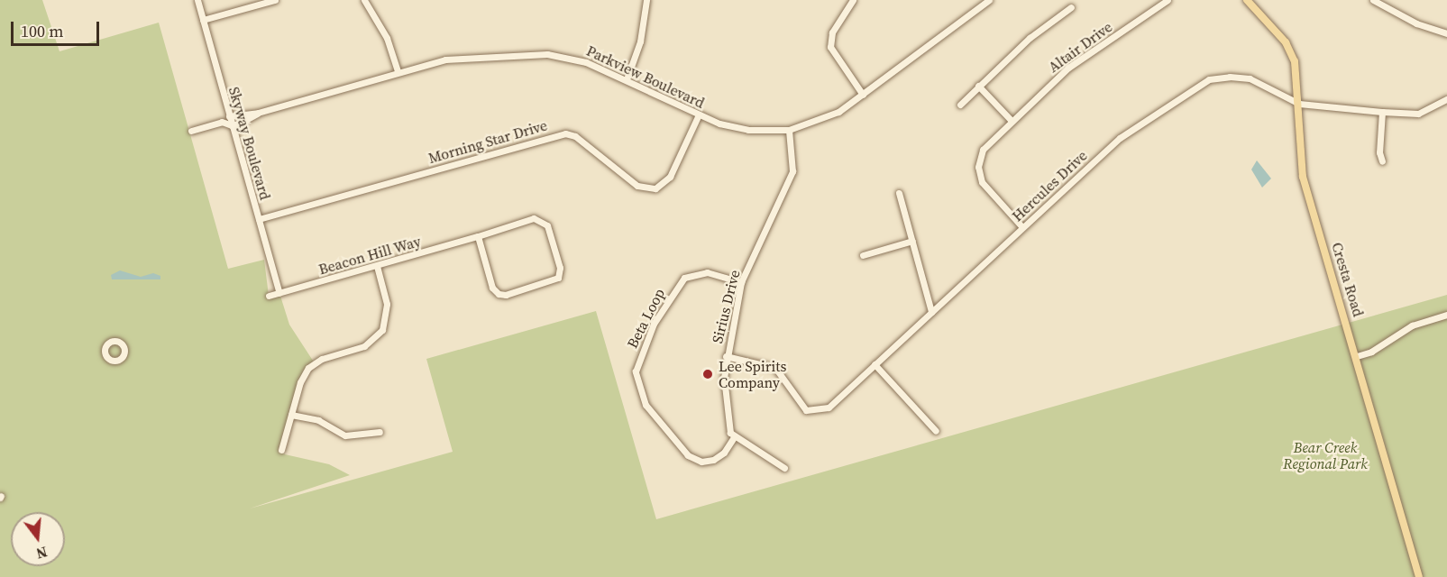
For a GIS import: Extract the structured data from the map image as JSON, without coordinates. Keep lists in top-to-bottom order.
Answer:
{
  "streets": {
    "main road": ["Cresta Road"],
    "street": [
      "Altair Drive",
      "Parkview Boulevard",
      "Morning Star Drive",
      "Skyway Boulevard",
      "Hercules Drive",
      "Beacon Hill Way",
      "Sirius Drive",
      "Beta Loop"
    ]
  },
  "crossings": [
    ["Altair Drive", "Hercules Drive"],
    ["Parkview Boulevard", "Morning Star Drive"],
    ["Parkview Boulevard", "Skyway Boulevard"],
    ["Parkview Boulevard", "Sirius Drive"],
    ["Morning Star Drive", "Skyway Boulevard"],
    ["Skyway Boulevard", "Beacon Hill Way"],
    ["Hercules Drive", "Cresta Road"],
    ["Hercules Drive", "Sirius Drive"],
    ["Sirius Drive", "Beta Loop"]
  ],
  "parks": ["Bear Creek Regional Park"],
  "places": ["Lee Spirits Company"],
  "scale_bar": "100 m",
  "north": "bottom"
}
